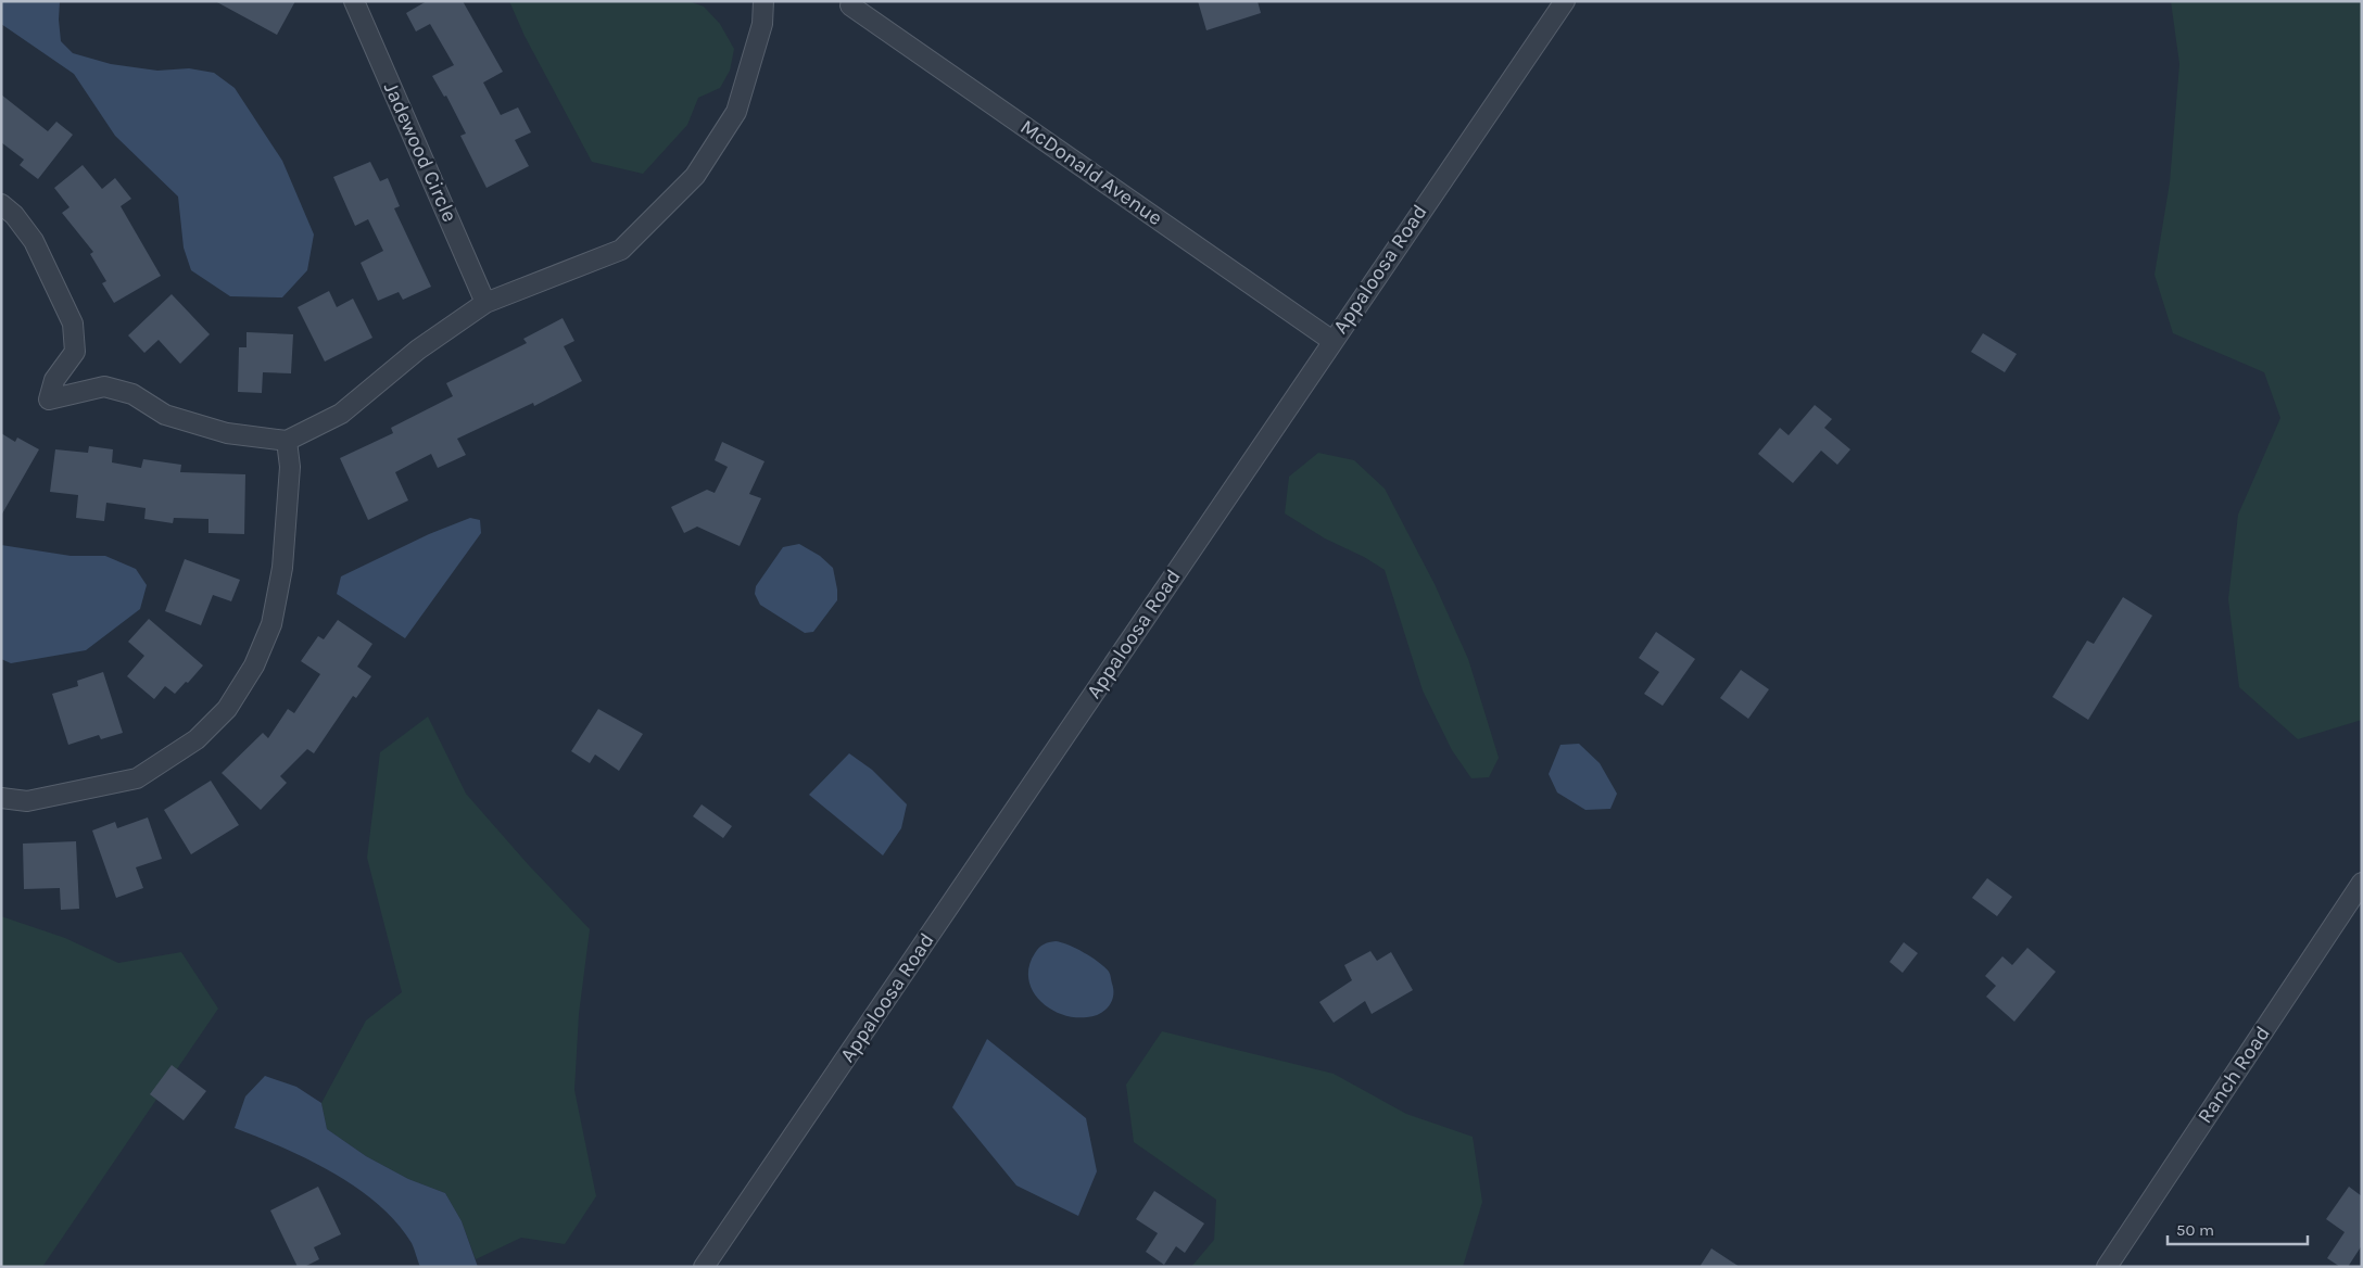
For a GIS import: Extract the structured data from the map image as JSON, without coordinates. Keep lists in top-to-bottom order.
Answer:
{
  "streets": {
    "street": [
      "Jadewood Circle",
      "McDonald Avenue",
      "Appaloosa Road",
      "Ranch Road"
    ]
  },
  "crossings": [
    ["McDonald Avenue", "Appaloosa Road"]
  ],
  "scale_bar": "50 m"
}
